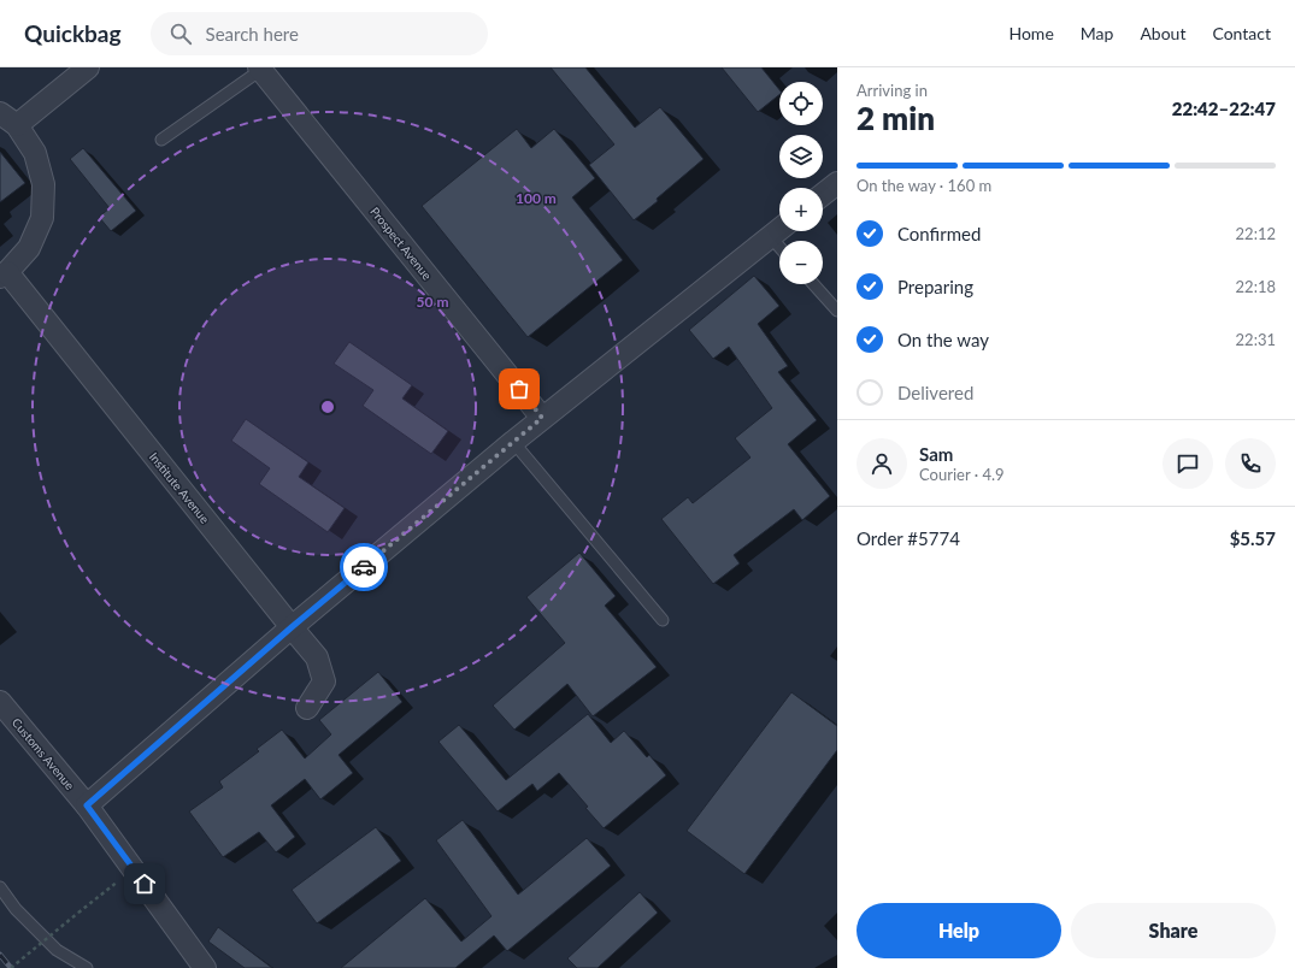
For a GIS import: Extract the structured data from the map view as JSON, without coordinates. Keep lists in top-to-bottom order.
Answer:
{
  "streets": {
    "street": ["Prospect Avenue", "Institute Avenue", "Customs Avenue"]
  },
  "page": {
    "header": "Quickbag",
    "search": "Search here",
    "nav": [
      "Home",
      "Map",
      "About",
      "Contact"
    ],
    "heading": ["2 min", "Arriving in", "22:42–22:47"],
    "panel": [
      "Sam",
      "Courier · 4.9",
      "Order #5774",
      "$5.57"
    ],
    "map_buttons": ["+", "−"],
    "bar": "On the way · 160 m",
    "list": [
      ["Confirmed", "22:12"],
      ["Preparing", "22:18"],
      ["On the way", "22:31"],
      "Delivered"
    ],
    "buttons": ["Help", "Share"]
  },
  "rings": ["100 m", "50 m"]
}
